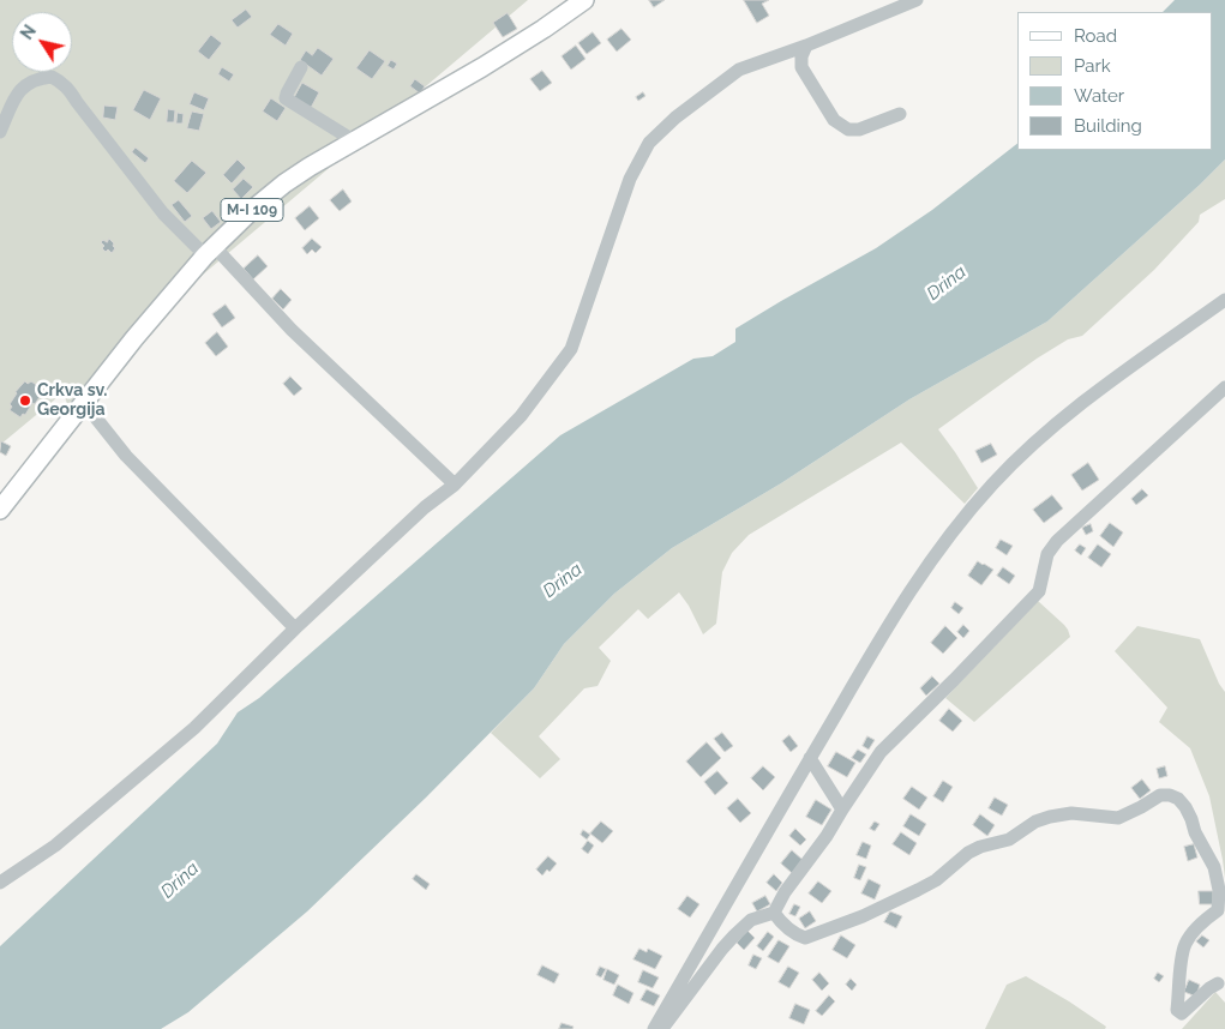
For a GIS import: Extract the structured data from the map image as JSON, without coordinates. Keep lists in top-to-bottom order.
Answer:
{
  "streets": {
    "main road": ["M-I 109"]
  },
  "water": ["Drina"],
  "places": ["Crkva sv. Georgija"],
  "legend": [
    "Road",
    "Park",
    "Water",
    "Building"
  ],
  "north": "top left"
}
